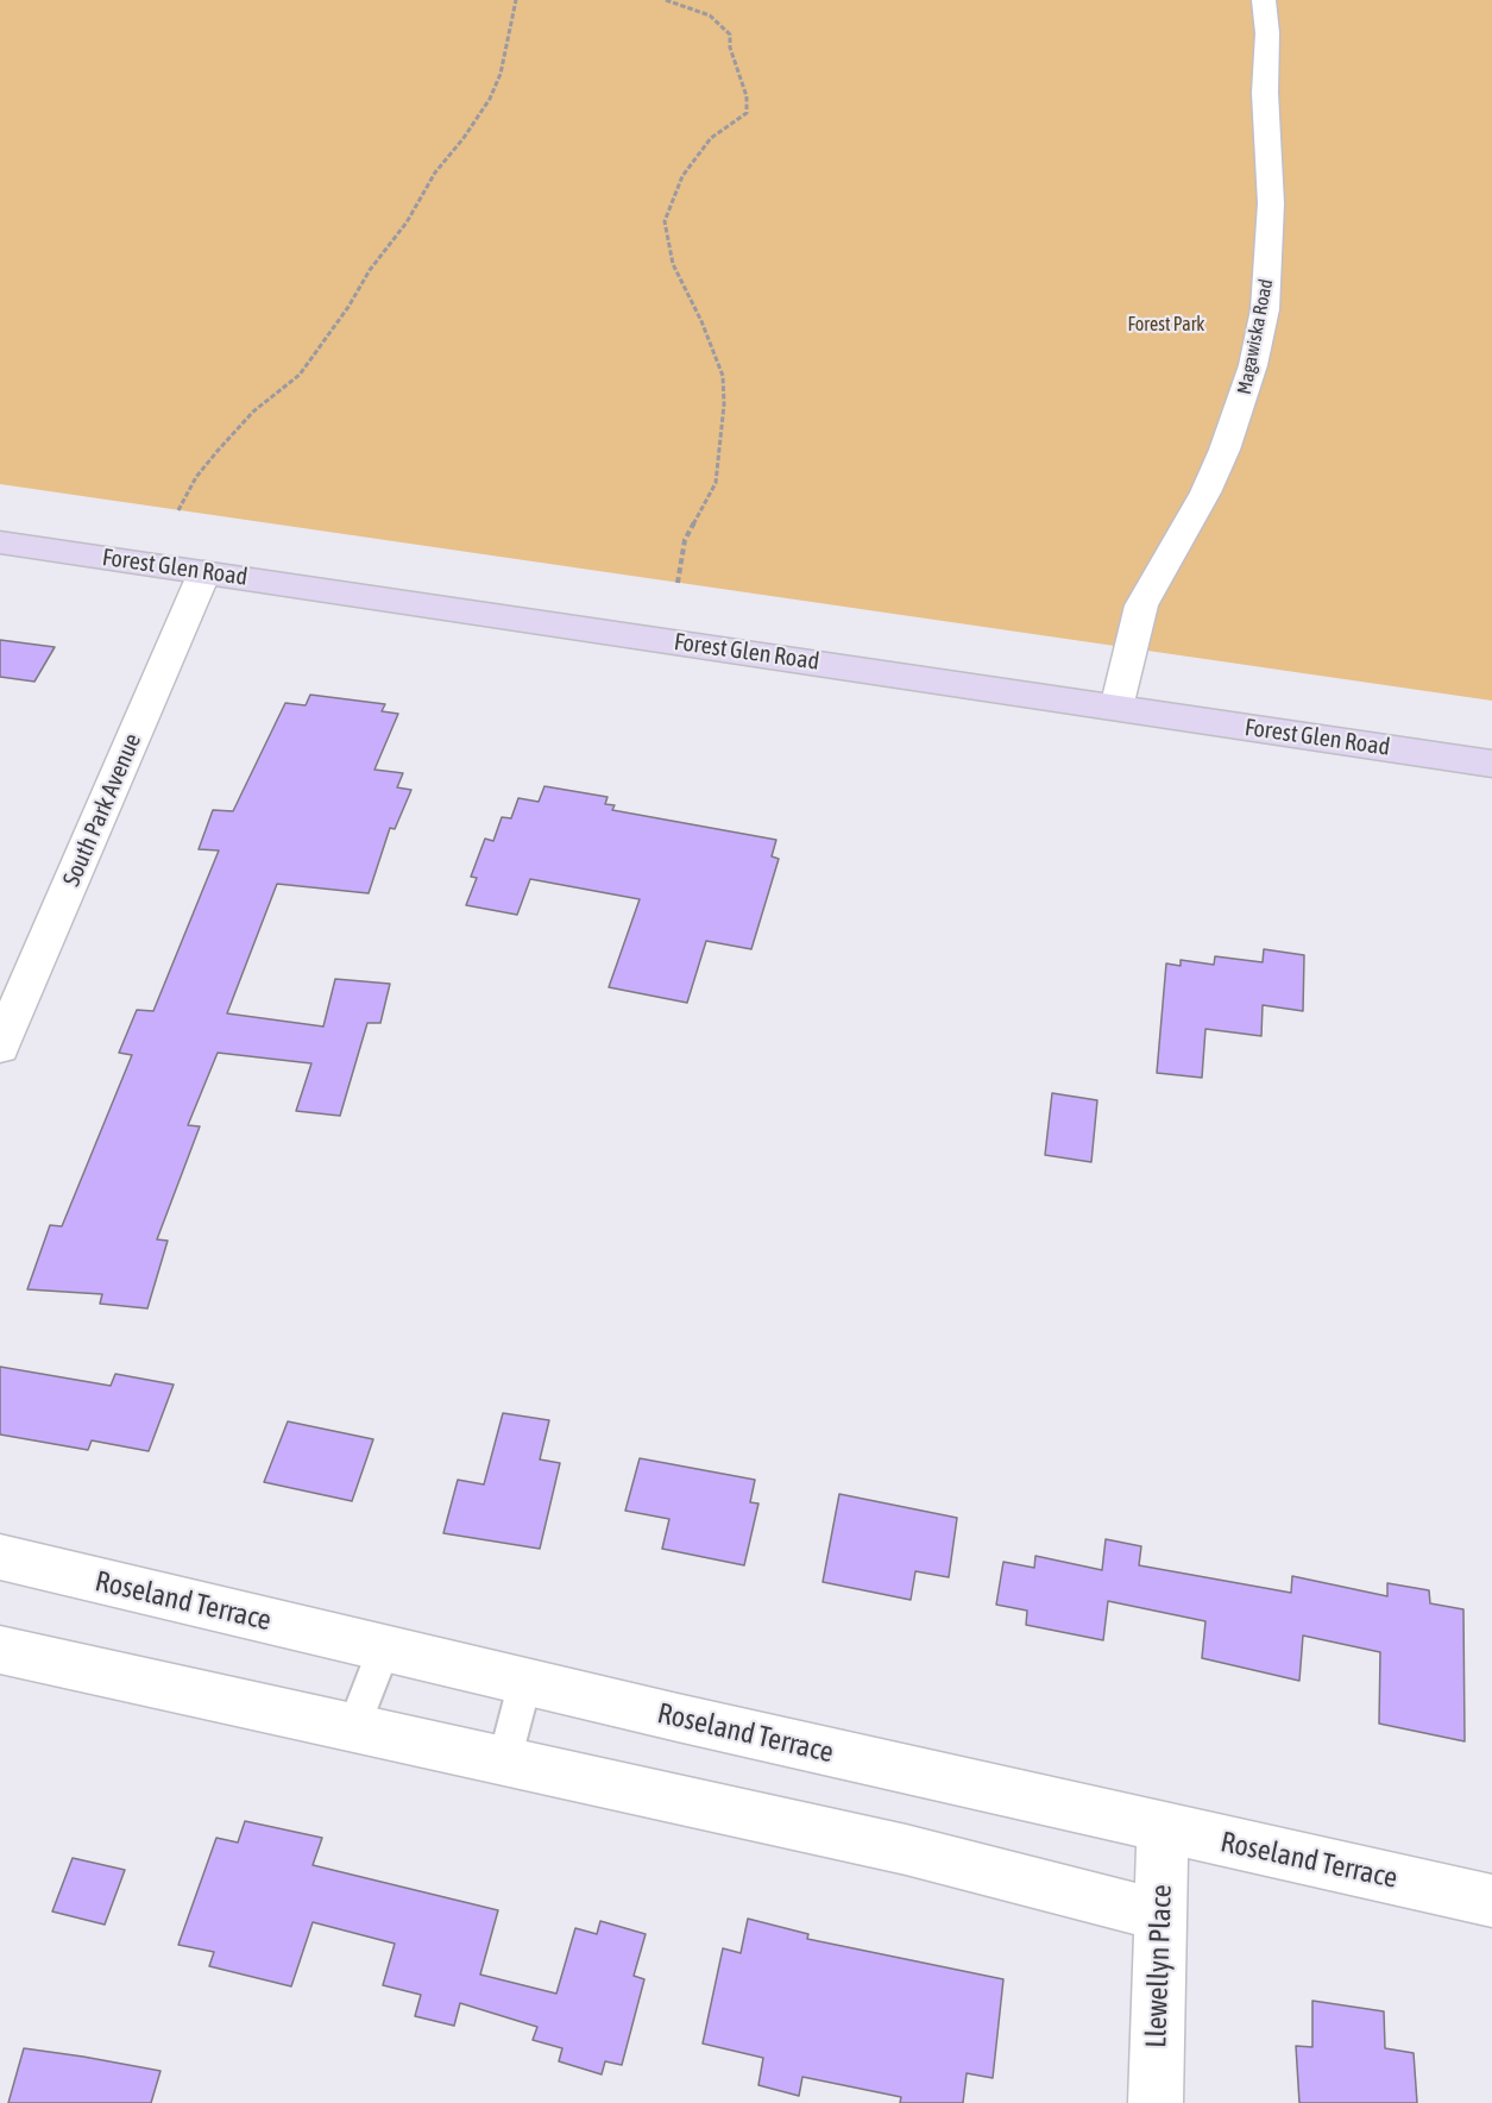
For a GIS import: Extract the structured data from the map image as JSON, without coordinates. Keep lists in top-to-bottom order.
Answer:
{
  "streets": {
    "street": [
      "Magawiska Road",
      "Forest Glen Road",
      "South Park Avenue",
      "Roseland Terrace",
      "Llewellyn Place"
    ]
  },
  "crossings": [
    ["Magawiska Road", "Forest Glen Road"],
    ["Forest Glen Road", "South Park Avenue"],
    ["Roseland Terrace", "Llewellyn Place"]
  ],
  "parks": ["Forest Park"]
}
